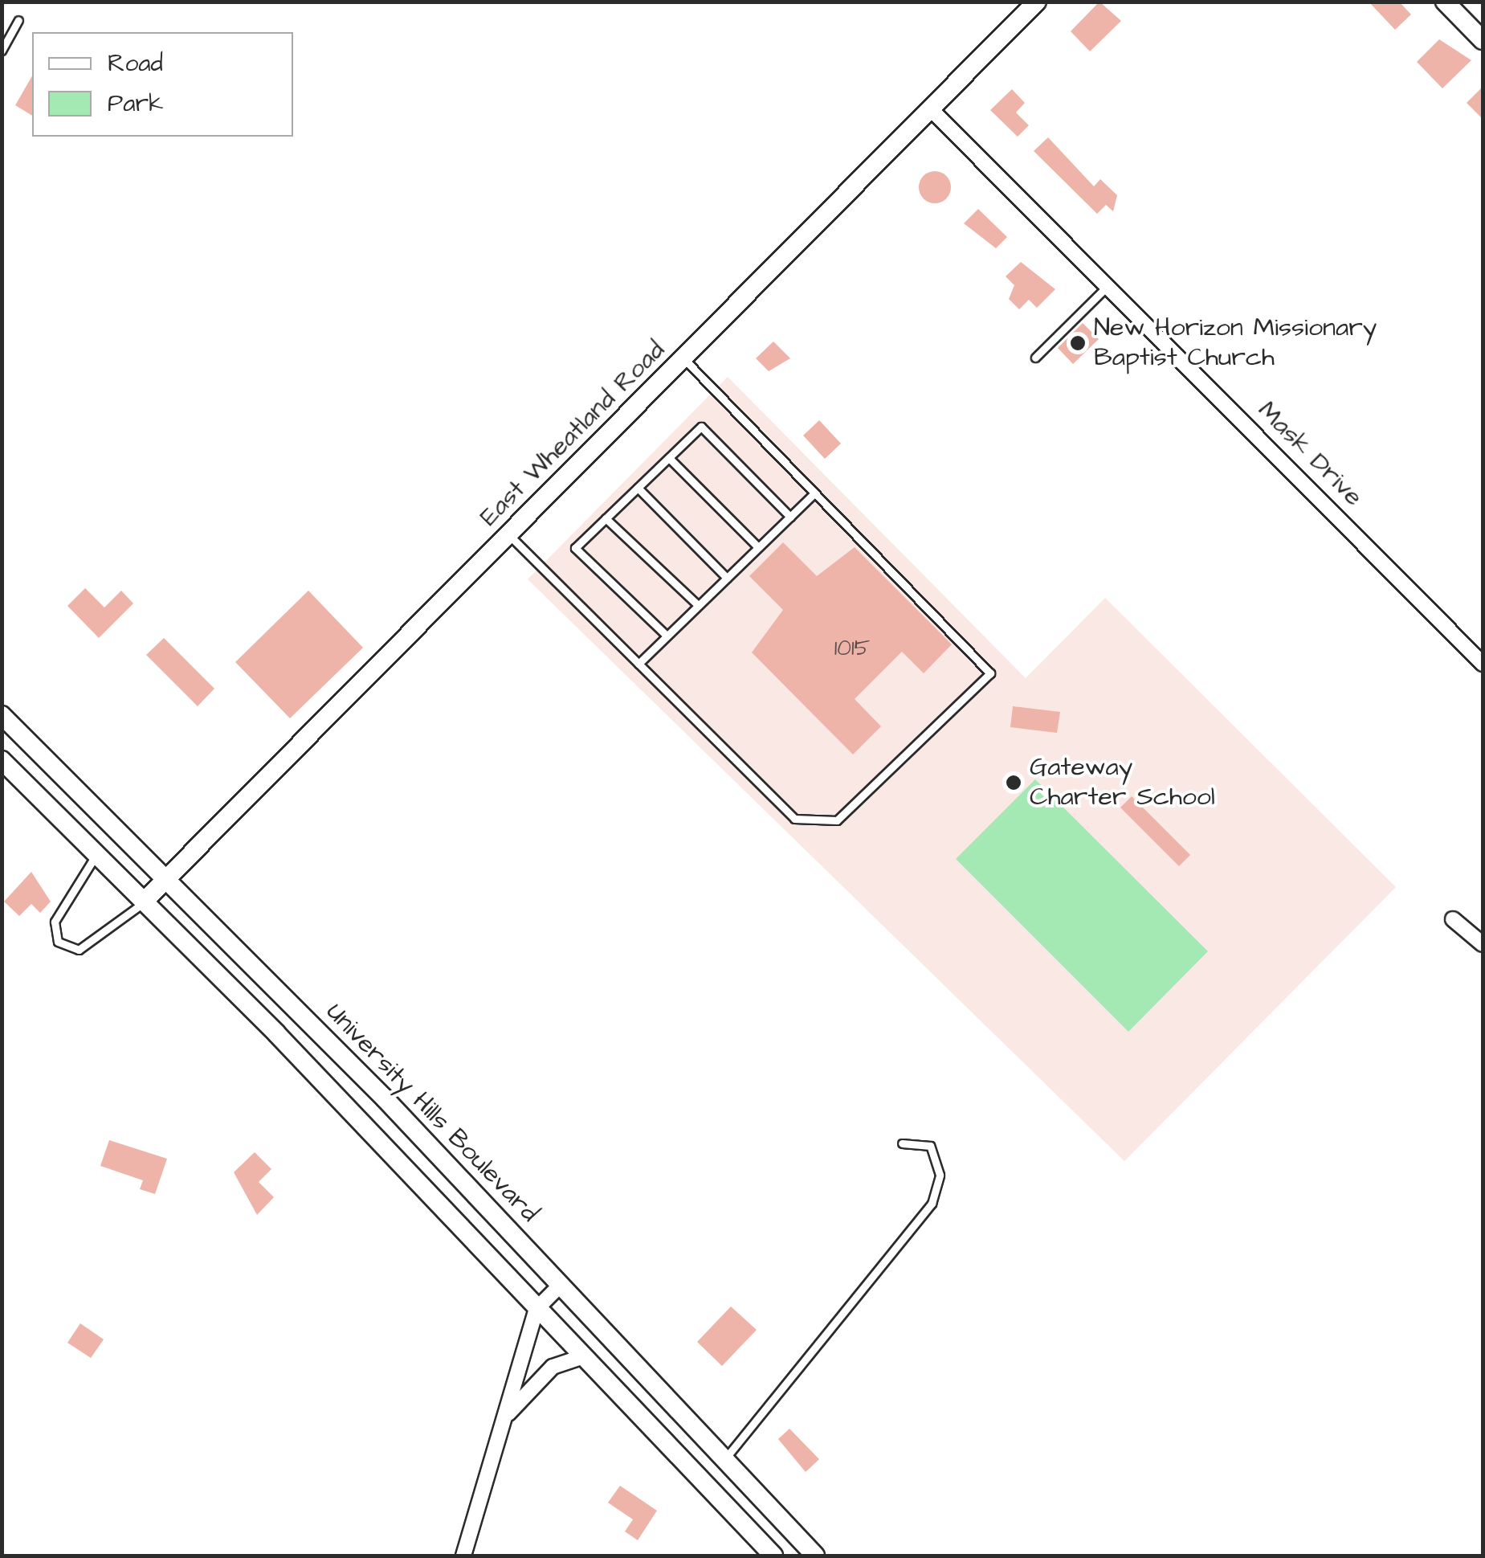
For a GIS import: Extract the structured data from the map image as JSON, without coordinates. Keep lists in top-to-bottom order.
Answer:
{
  "streets": {
    "main road": ["East Wheatland Road", "University Hills Boulevard"],
    "street": ["Mask Drive"]
  },
  "crossings": [
    ["East Wheatland Road", "Mask Drive"],
    ["East Wheatland Road", "University Hills Boulevard"]
  ],
  "places": ["New Horizon Missionary Baptist Church", "Gateway Charter School"],
  "house_numbers": ["1015"],
  "legend": ["Road", "Park"]
}
